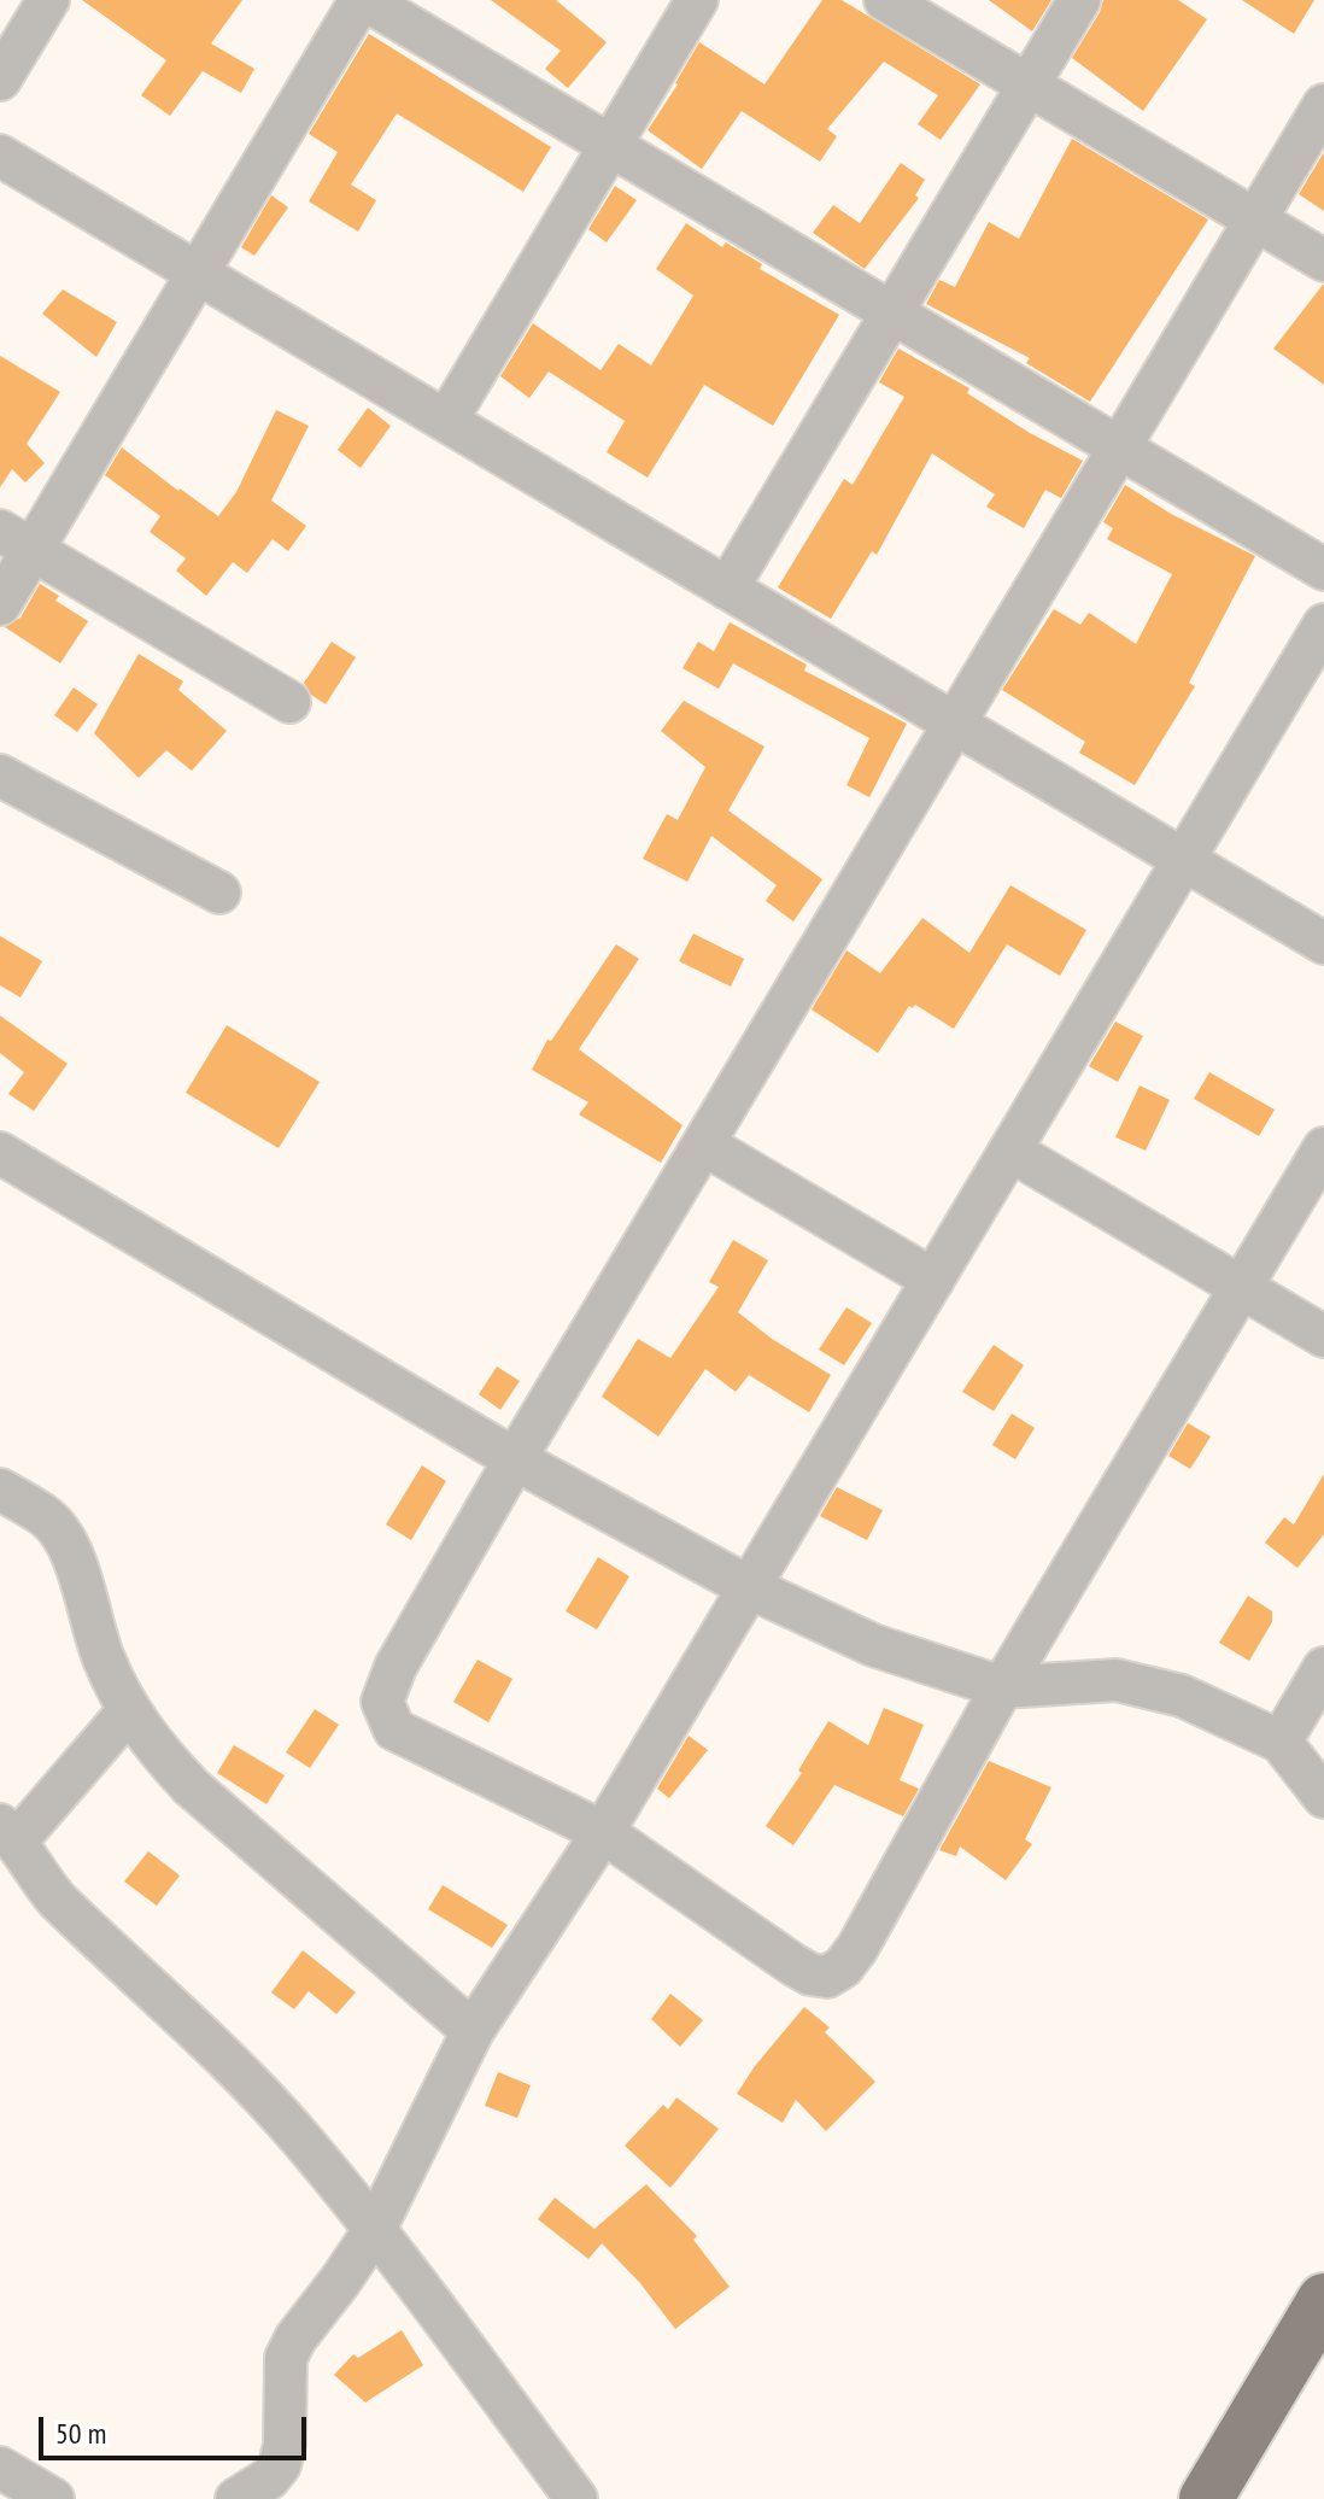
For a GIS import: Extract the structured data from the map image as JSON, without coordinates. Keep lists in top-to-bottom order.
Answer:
{
  "scale_bar": "50 m"
}
